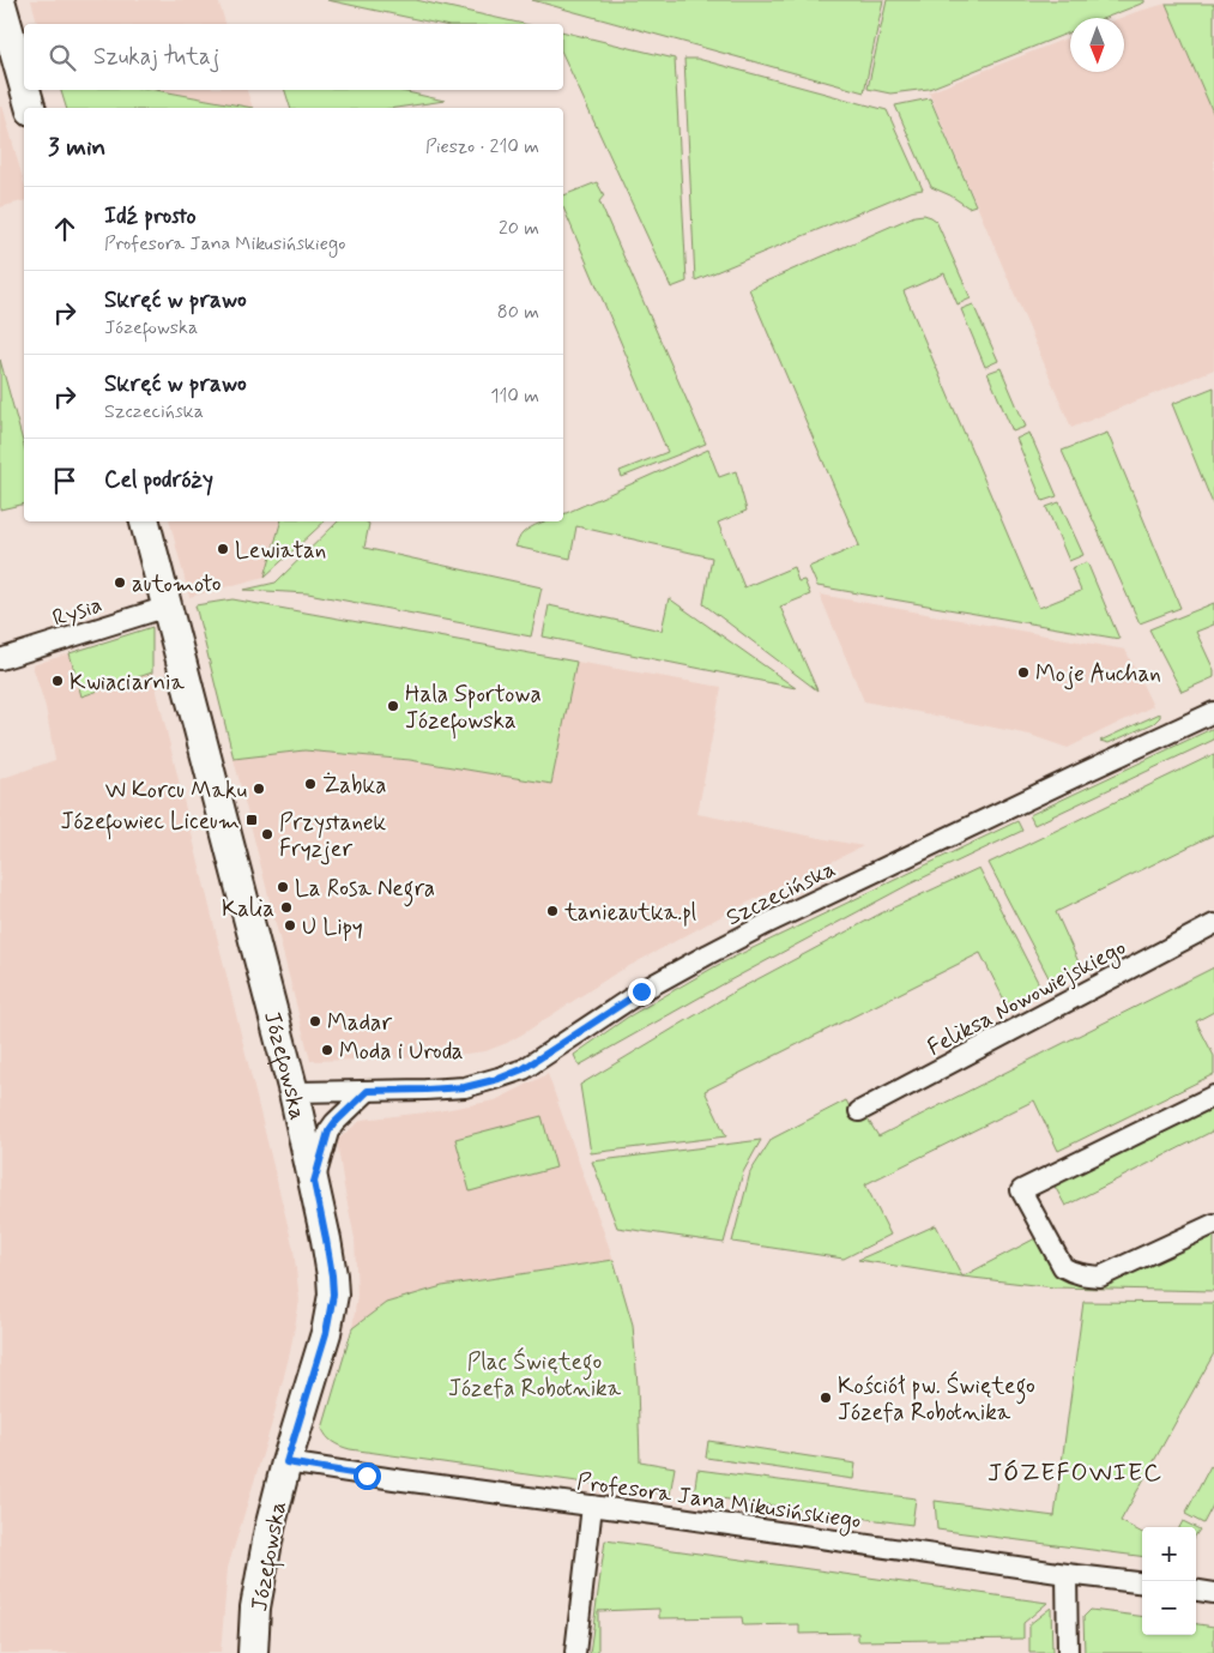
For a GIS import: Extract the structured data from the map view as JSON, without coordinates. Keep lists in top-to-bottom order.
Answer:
{
  "streets": {
    "street": [
      "Rysia",
      "Szczecińska",
      "Feliksa Nowowiejskiego",
      "Józefowska",
      "Profesora Jana Mikusińskiego"
    ]
  },
  "crossings": [
    ["Rysia", "Józefowska"],
    ["Szczecińska", "Józefowska"],
    ["Józefowska", "Profesora Jana Mikusińskiego"]
  ],
  "districts": ["JÓZEFOWIEC"],
  "parks": ["Plac Świętego Józefa Robotnika"],
  "places": {
    "other": [
      "Lewiatan",
      "automoto",
      "Moje Auchan",
      "Kwiaciarnia",
      "Hala Sportowa Józefowska",
      "Żabka",
      "W Korcu Maku",
      "Przystanek Fryzjer",
      "La Rosa Negra",
      "Kalia",
      "tanieautka.pl",
      "U Lipy",
      "Madar",
      "Moda i Uroda",
      "Kościół pw. Świętego Józefa Robotnika"
    ],
    "transit": ["Józefowiec Liceum"]
  },
  "north": "bottom",
  "page": {
    "search": "Szukaj tutaj",
    "heading": ["3 min", "Pieszo · 210 m"],
    "list": [
      ["Idź prosto", "Profesora Jana Mikusińskiego", "20 m"],
      ["Skręć w prawo", "Józefowska", "80 m"],
      ["Skręć w prawo", "Szczecińska", "110 m"],
      "Cel podróży"
    ],
    "map_buttons": ["+", "−"]
  }
}
